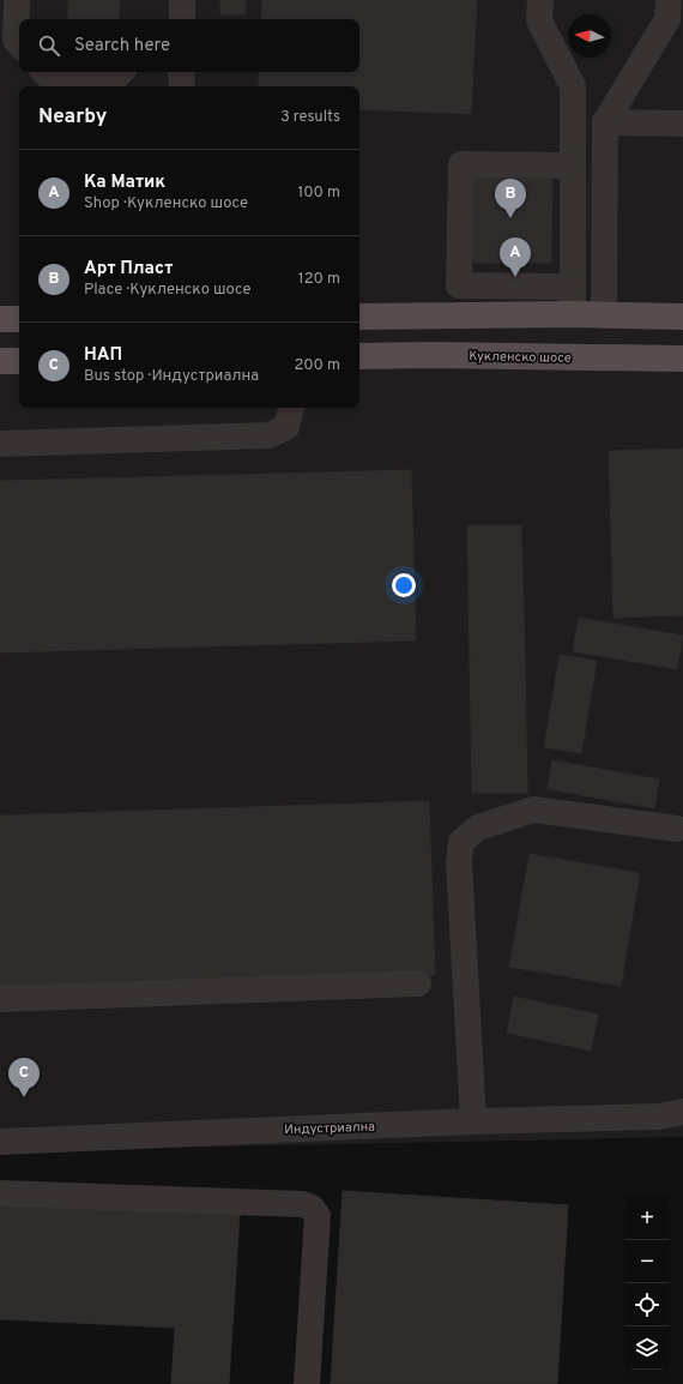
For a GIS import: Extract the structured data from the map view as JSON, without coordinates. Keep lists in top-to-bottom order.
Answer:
{
  "streets": {
    "main road": ["Кукленско шосе"],
    "street": ["Индустриална"]
  },
  "north": "left",
  "page": {
    "search": "Search here",
    "heading": ["Nearby", "3 results"],
    "list": [
      {
        "mark": "A",
        "name": "Ка Матик",
        "note": "Shop · Кукленско шосе",
        "value": "100 m"
      },
      {
        "mark": "B",
        "name": "Арт Пласт",
        "note": "Place · Кукленско шосе",
        "value": "120 m"
      },
      {
        "mark": "C",
        "name": "НАП",
        "note": "Bus stop · Индустриална",
        "value": "200 m"
      }
    ],
    "pins": ["B", "A", "C"],
    "map_buttons": ["+", "−"]
  }
}
